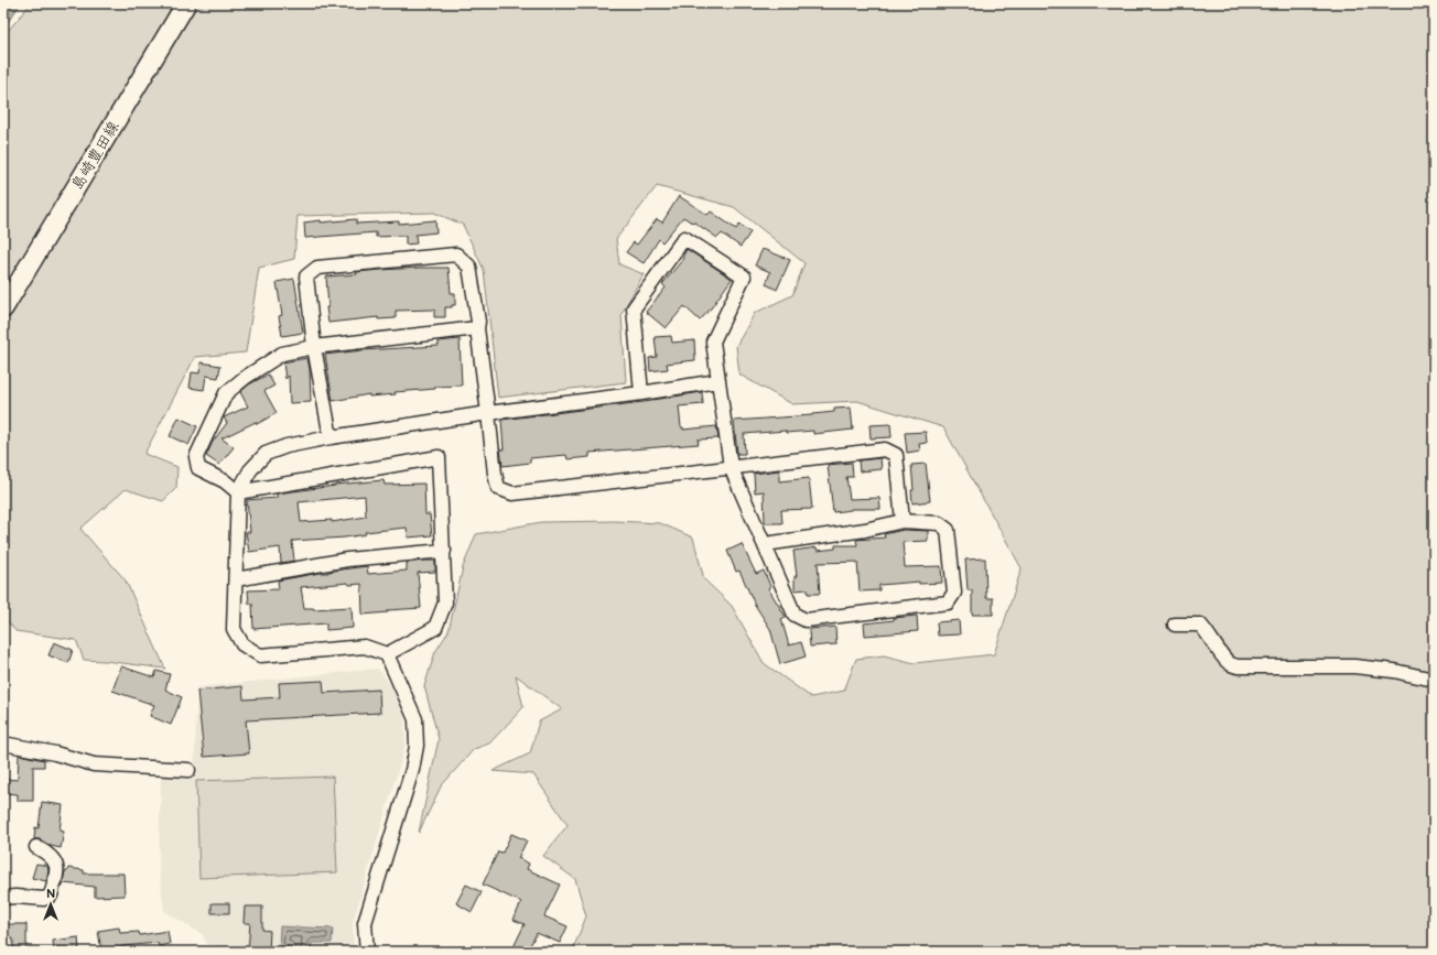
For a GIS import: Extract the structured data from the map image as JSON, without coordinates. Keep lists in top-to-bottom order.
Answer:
{
  "streets": {
    "main road": ["島崎豊田線"]
  },
  "north": "top"
}
